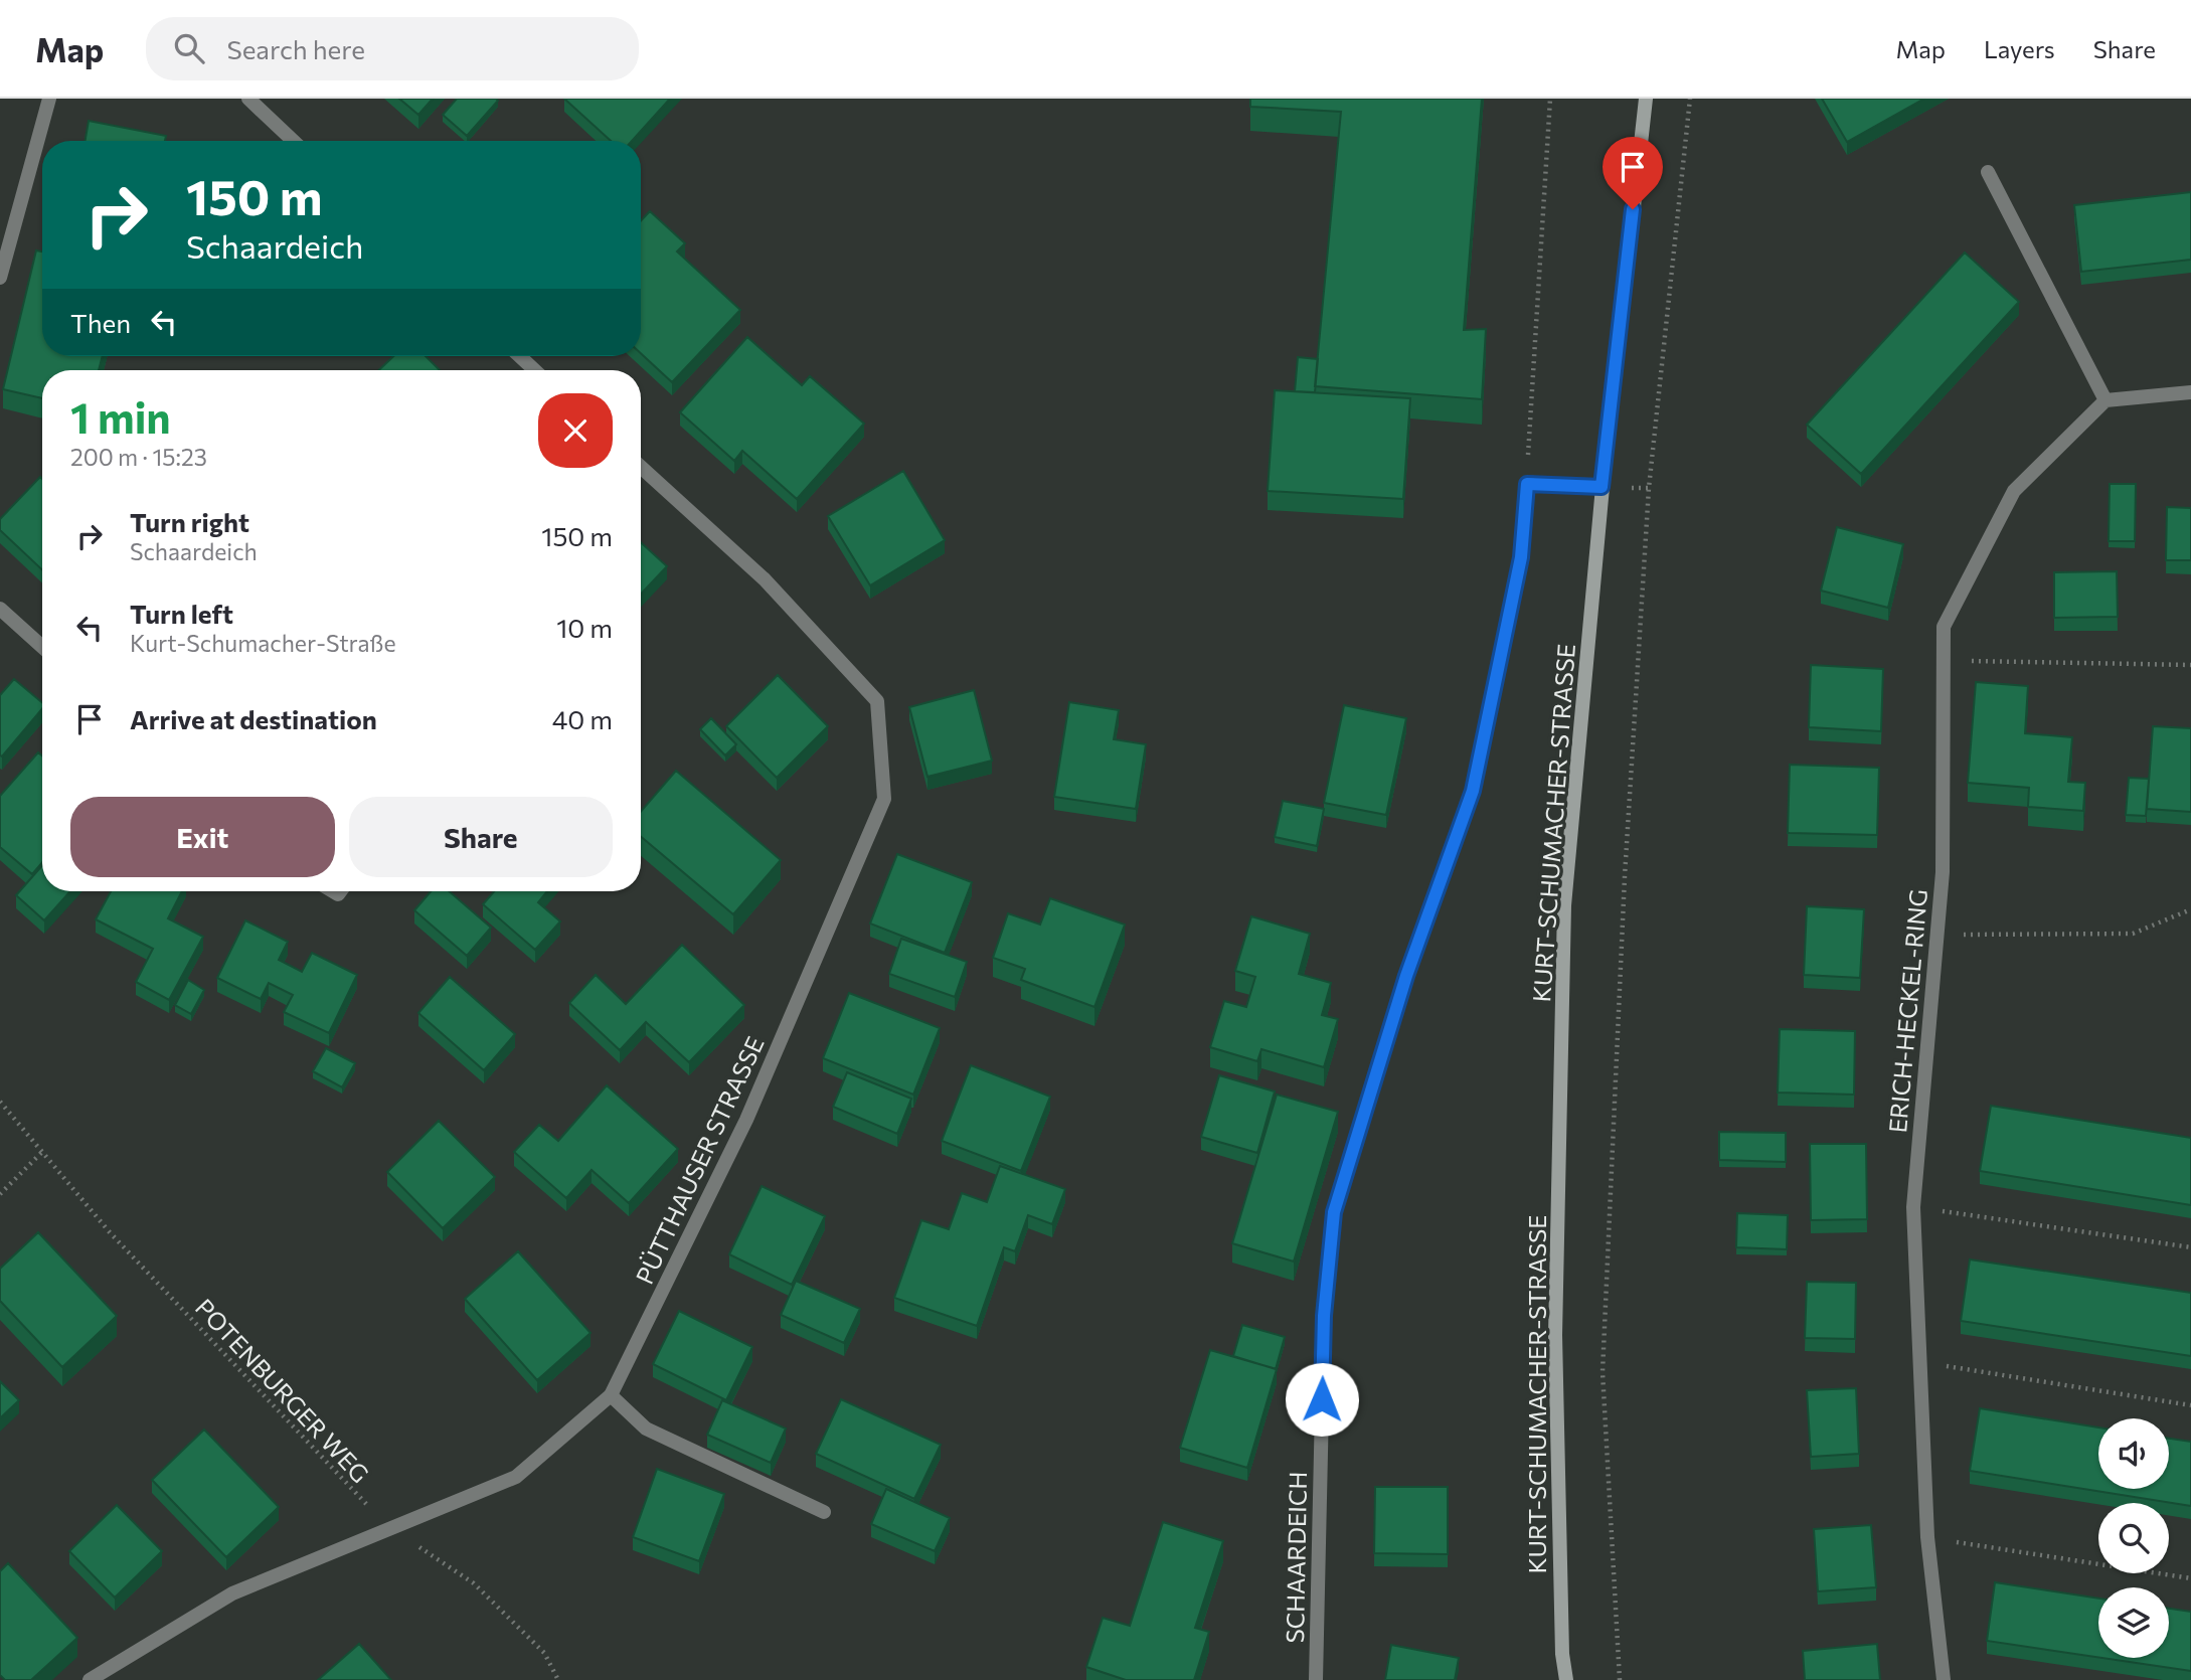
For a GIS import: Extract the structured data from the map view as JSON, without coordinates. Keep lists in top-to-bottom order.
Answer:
{
  "streets": {
    "main road": ["KURT-SCHUMACHER-STRASSE"],
    "street": ["ERICH-HECKEL-RING", "PÜTTHAUSER STRASSE", "SCHAARDEICH"],
    "path": ["POTENBURGER WEG"]
  },
  "crossings": [
    ["PÜTTHAUSER STRASSE", "POTENBURGER WEG"]
  ],
  "page": {
    "header": "Map",
    "search": "Search here",
    "nav": ["Map", "Layers", "Share"],
    "turn": ["150 m", "Schaardeich"],
    "then": "Then",
    "heading": ["1 min", "200 m · 15:23"],
    "list": [
      {
        "name": "Turn right",
        "note": "Schaardeich",
        "value": "150 m"
      },
      {
        "name": "Turn left",
        "note": "Kurt-Schumacher-Straße",
        "value": "10 m"
      },
      {
        "name": "Arrive at destination",
        "value": "40 m"
      }
    ],
    "buttons": ["Exit", "Share"]
  }
}
